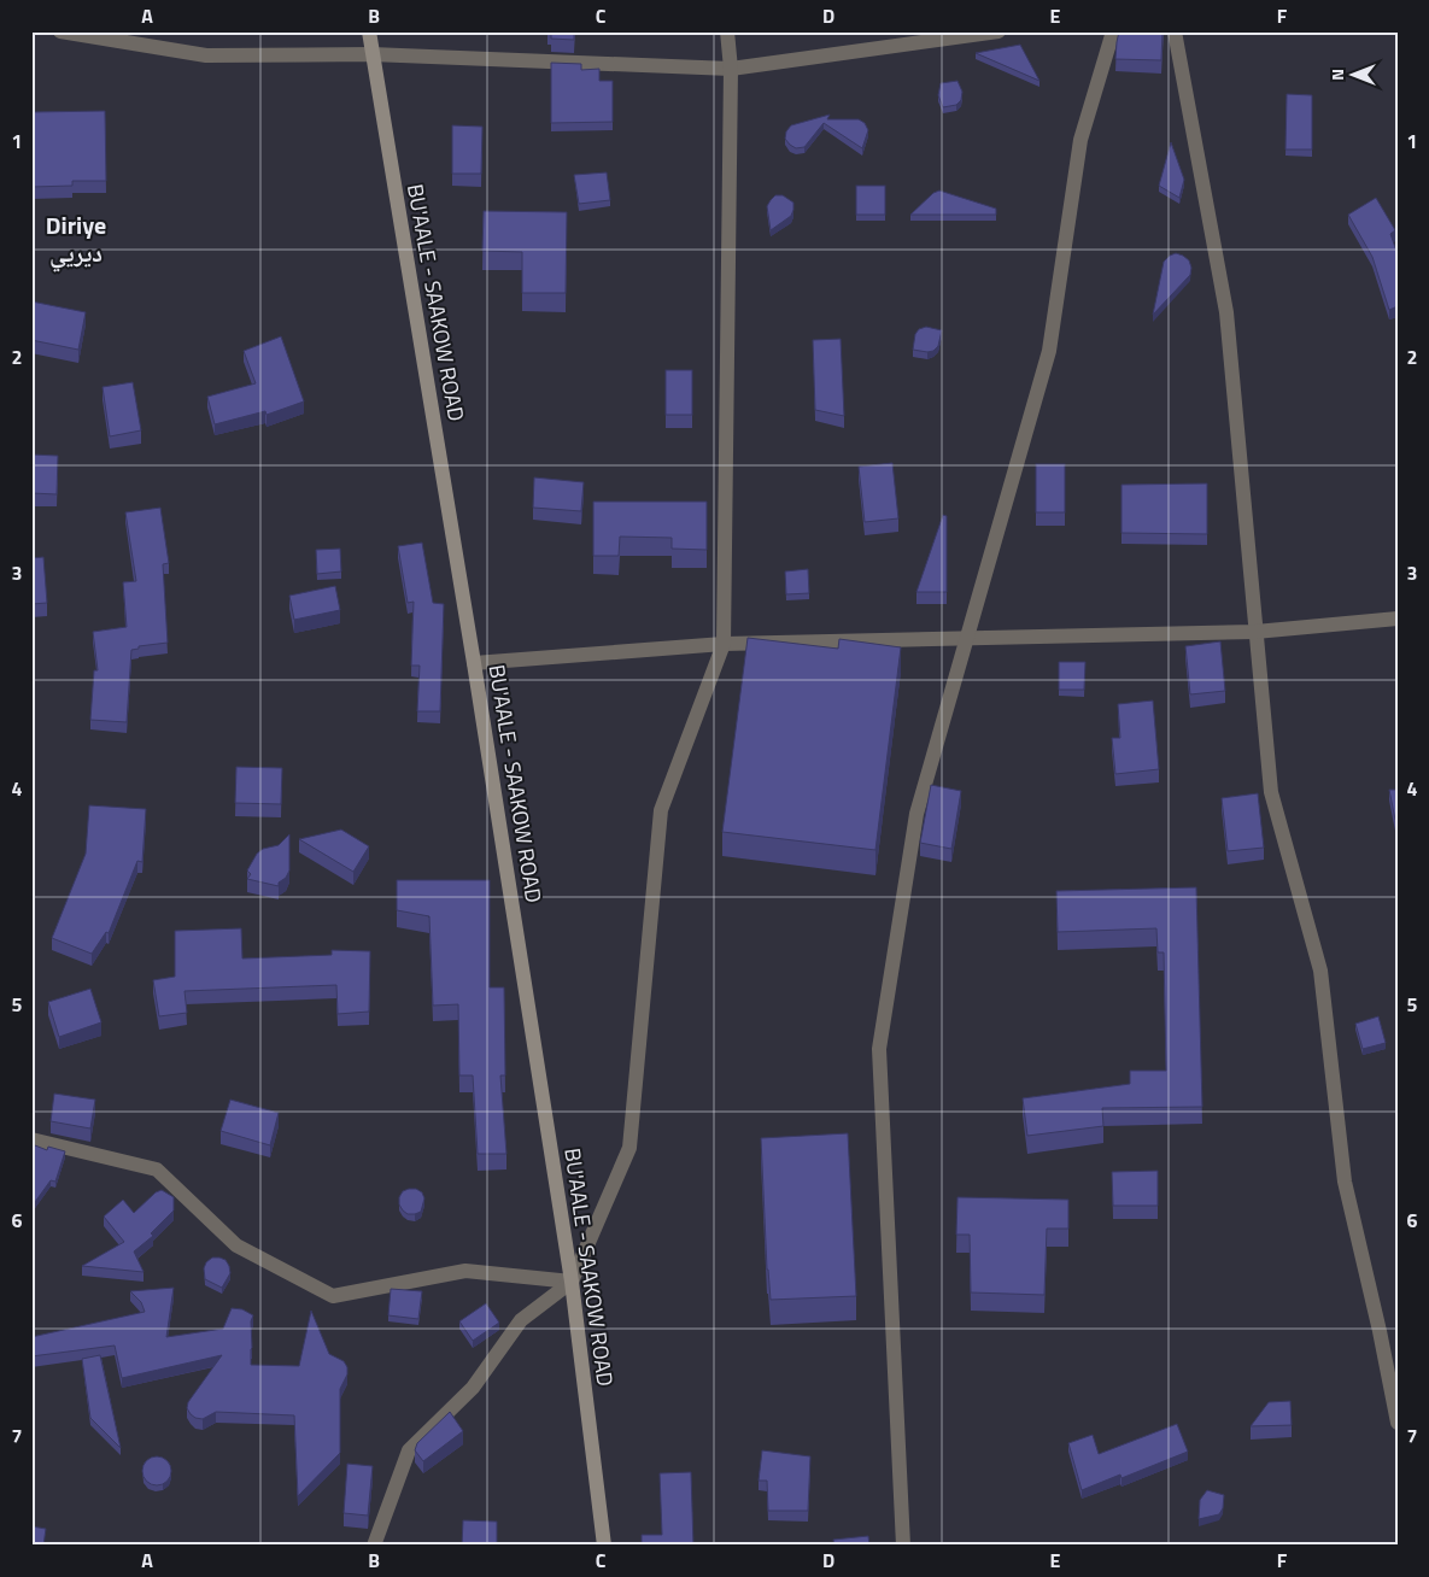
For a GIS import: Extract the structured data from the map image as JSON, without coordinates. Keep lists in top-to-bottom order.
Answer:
{
  "streets": {
    "main road": ["BU'AALE - SAAKOW ROAD"]
  },
  "districts": ["Diriye ديريي"],
  "north": "left",
  "grid": {
    "columns": [
      "A",
      "B",
      "C",
      "D",
      "E",
      "F"
    ],
    "rows": [
      "1",
      "2",
      "3",
      "4",
      "5",
      "6",
      "7"
    ]
  }
}
